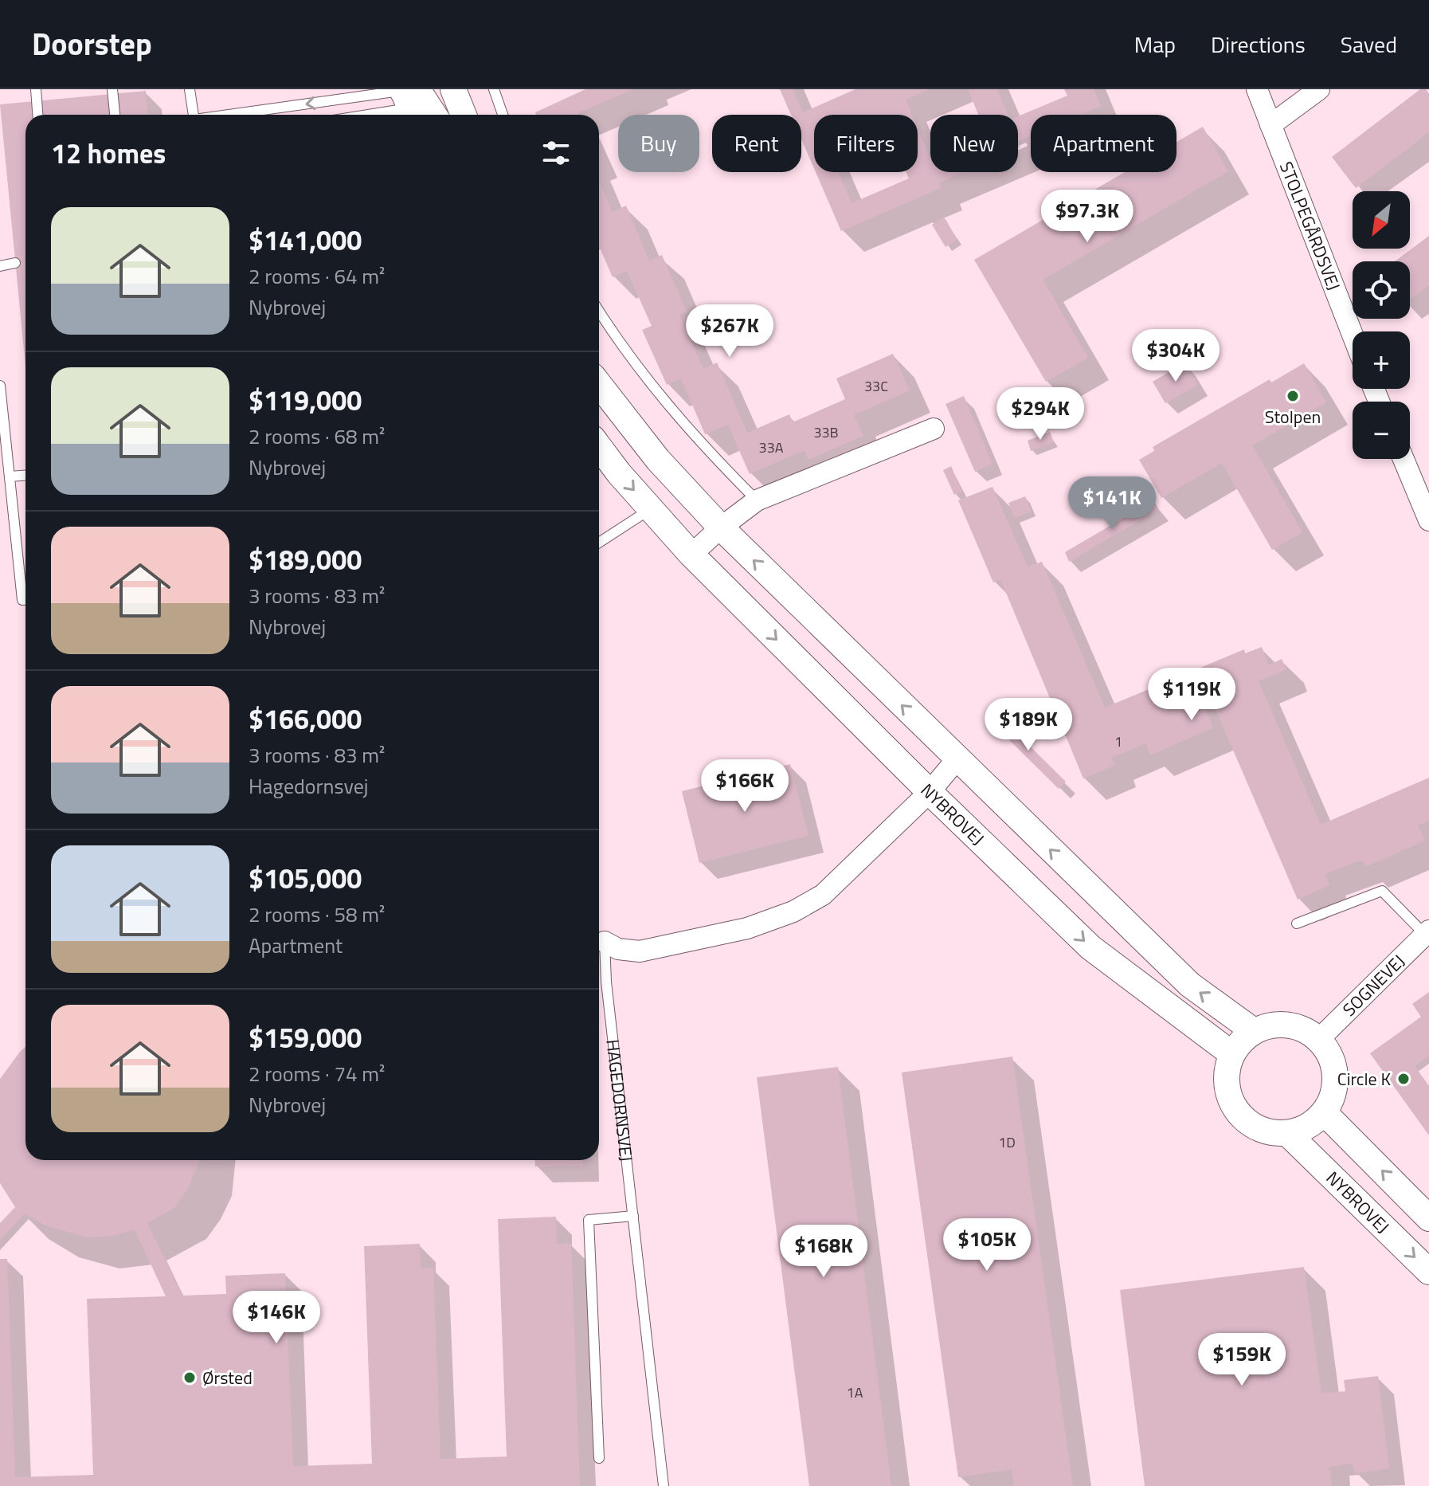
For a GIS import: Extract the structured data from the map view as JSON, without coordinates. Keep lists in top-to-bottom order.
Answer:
{
  "streets": {
    "street": [
      "STOLPEGÅRDSVEJ",
      "NYBROVEJ",
      "SOGNEVEJ",
      "HAGEDORNSVEJ"
    ]
  },
  "crossings": [
    ["NYBROVEJ", "SOGNEVEJ"],
    ["NYBROVEJ", "HAGEDORNSVEJ"]
  ],
  "places": ["Stolpen", "Circle K", "Ørsted"],
  "house_numbers": [
    "33C",
    "33B",
    "33A",
    "1",
    "1D",
    "1A"
  ],
  "north": "bottom left",
  "page": {
    "header": "Doorstep",
    "nav": ["Map", "Directions", "Saved"],
    "chip": [
      "Buy",
      "Rent",
      "Filters",
      "New",
      "Apartment"
    ],
    "heading": "12 homes",
    "price": [
      "$97.3K",
      "$267K",
      "$304K",
      "$294K",
      "$141K",
      "$119K",
      "$189K",
      "$166K",
      "$105K",
      "$168K",
      "$146K",
      "$159K"
    ],
    "map_buttons": ["+", "−"],
    "list": [
      {
        "name": "$141,000",
        "note": "2 rooms · 64 m² · Nybrovej"
      },
      {
        "name": "$119,000",
        "note": "2 rooms · 68 m² · Nybrovej"
      },
      {
        "name": "$189,000",
        "note": "3 rooms · 83 m² · Nybrovej"
      },
      {
        "name": "$166,000",
        "note": "3 rooms · 83 m² · Hagedornsvej"
      },
      {
        "name": "$105,000",
        "note": "2 rooms · 58 m² · Apartment"
      },
      {
        "name": "$159,000",
        "note": "2 rooms · 74 m² · Nybrovej"
      }
    ]
  }
}
